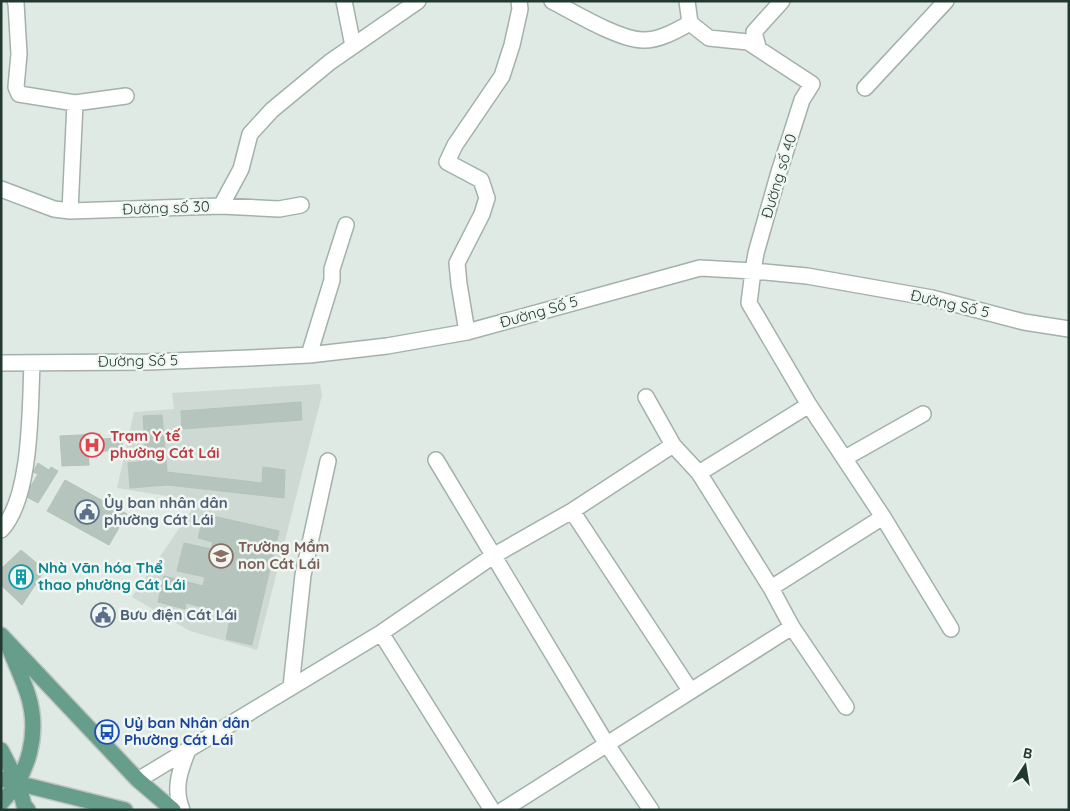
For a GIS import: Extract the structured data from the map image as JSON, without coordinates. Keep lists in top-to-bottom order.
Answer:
{
  "streets": {
    "street": ["Đường số 40", "Đường số 30", "Đường Số 5"]
  },
  "crossings": [
    ["Đường số 40", "Đường Số 5"]
  ],
  "places": {
    "hospital": ["Trạm Y tế phường Cát Lái"],
    "public building": ["Ủy ban nhân dân phường Cát Lái", "Bưu điện Cát Lái"],
    "school or university": ["Trường Mầm non Cát Lái"],
    "building": ["Nhà Văn hóa Thể thao phường Cát Lái"],
    "bus stop": ["Uỷ ban Nhân dân Phường Cát Lái"]
  },
  "north": "top"
}
